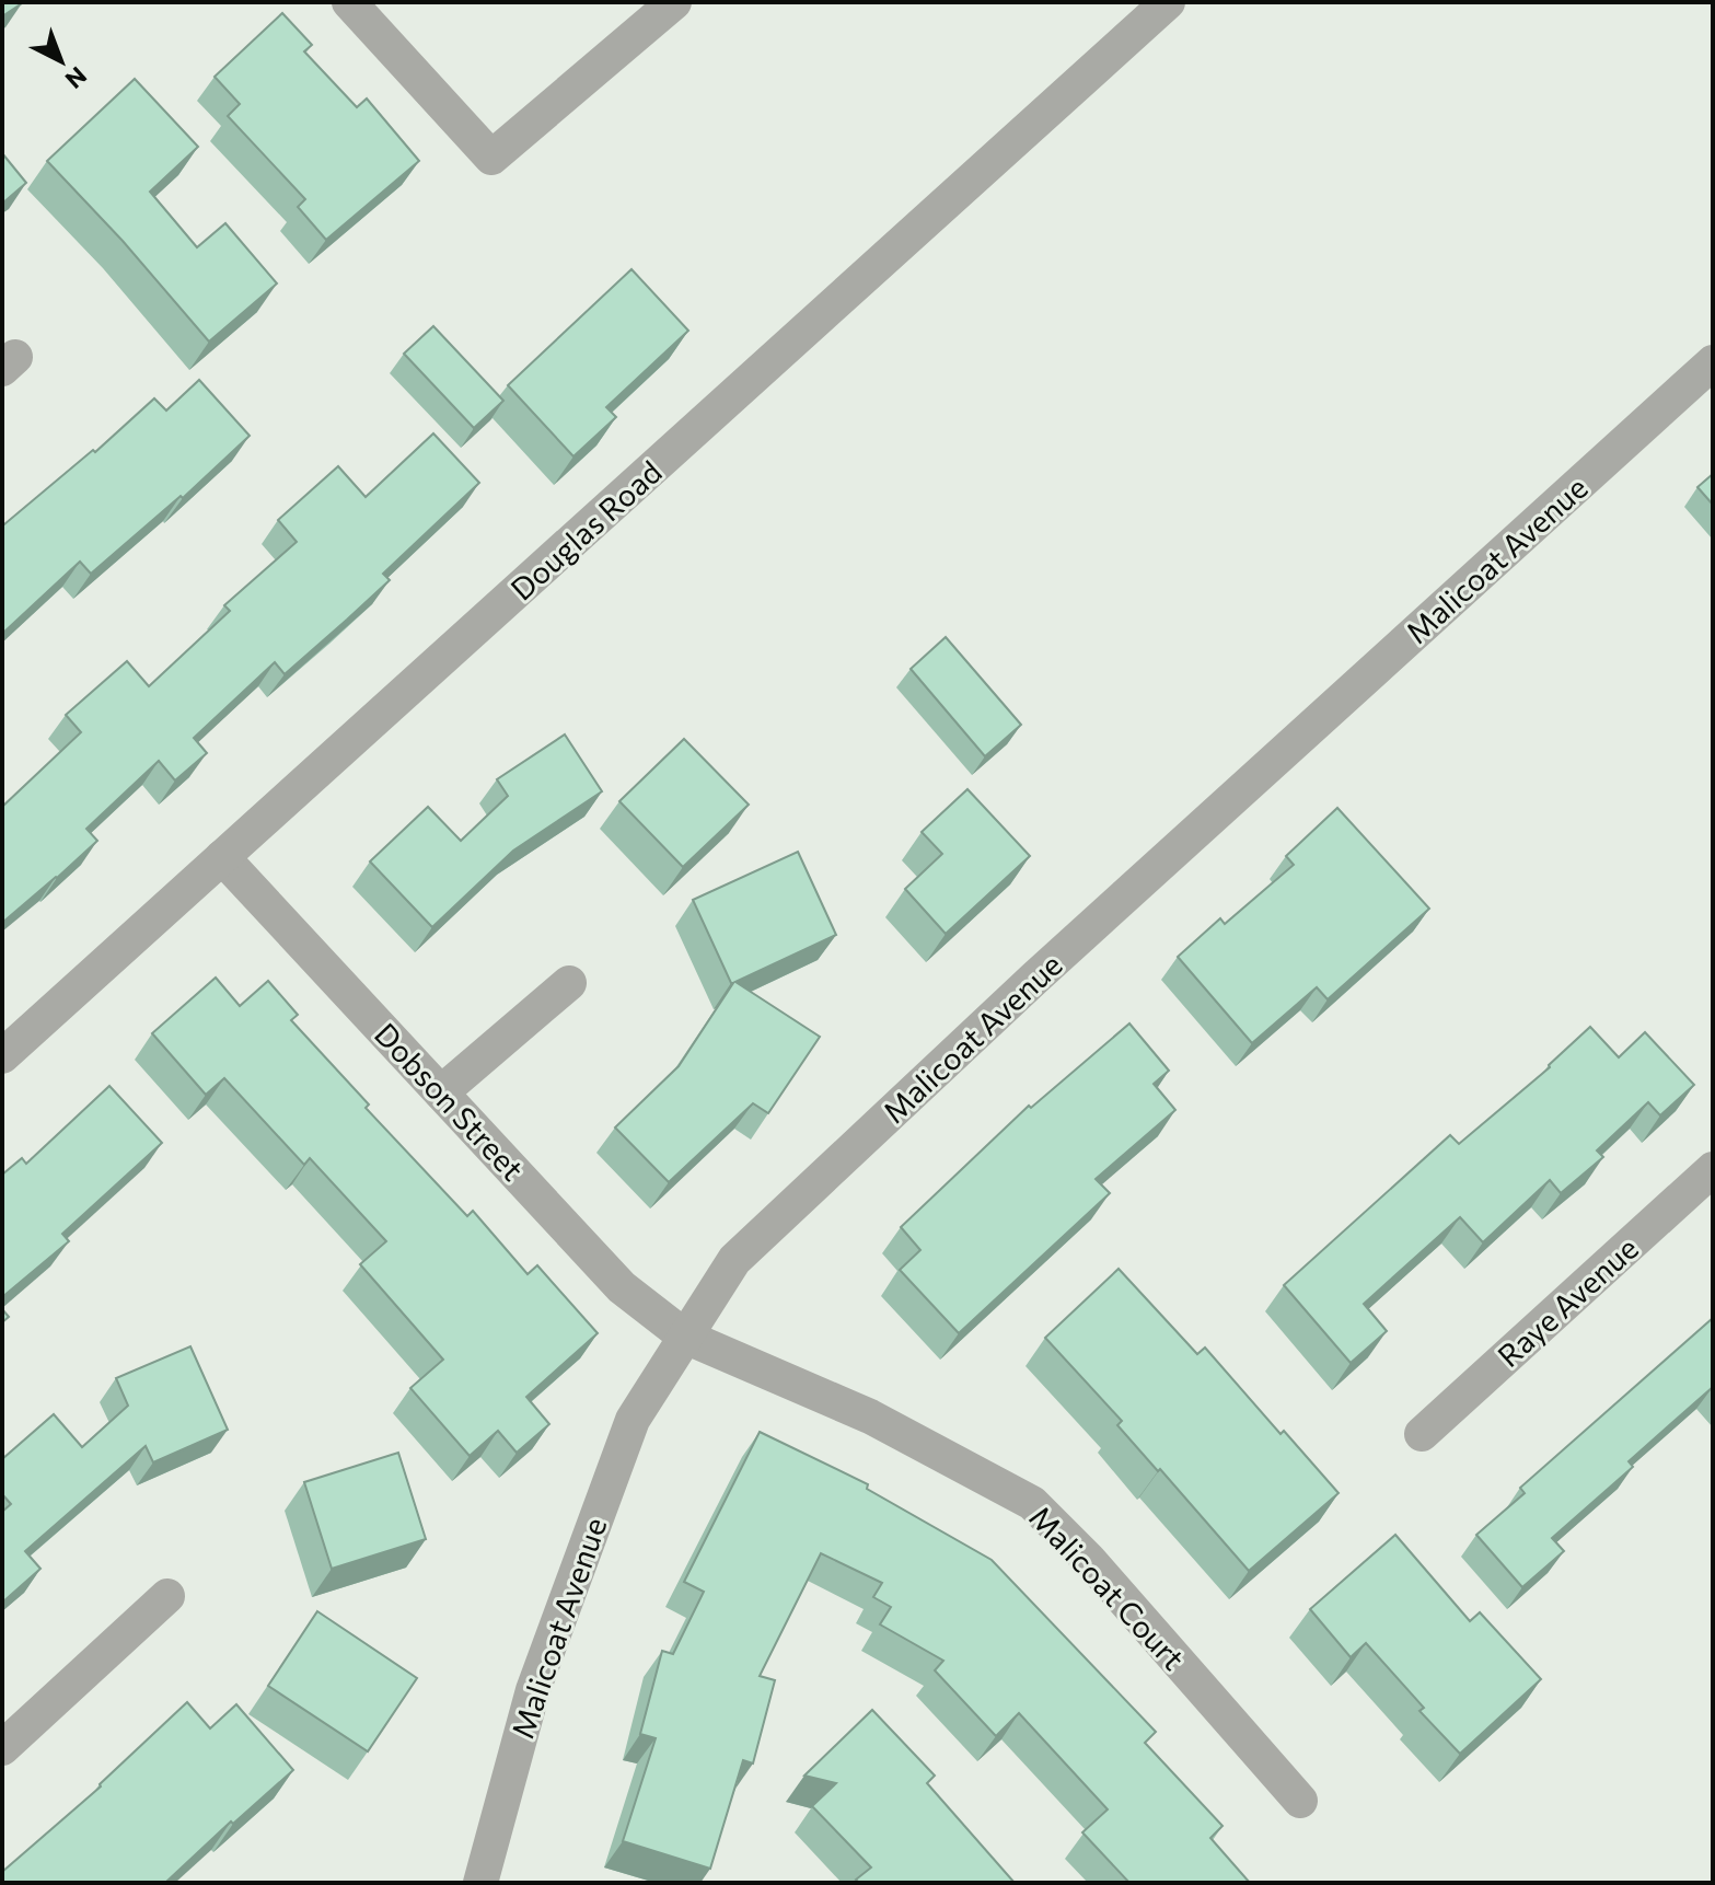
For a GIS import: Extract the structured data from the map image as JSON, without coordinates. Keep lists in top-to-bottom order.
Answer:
{
  "streets": {
    "street": [
      "Douglas Road",
      "Malicoat Avenue",
      "Dobson Street",
      "Raye Avenue",
      "Malicoat Court"
    ]
  },
  "crossings": [
    ["Douglas Road", "Dobson Street"],
    ["Malicoat Avenue", "Dobson Street"],
    ["Malicoat Avenue", "Malicoat Court"],
    ["Dobson Street", "Malicoat Court"]
  ],
  "north": "bottom right"
}
